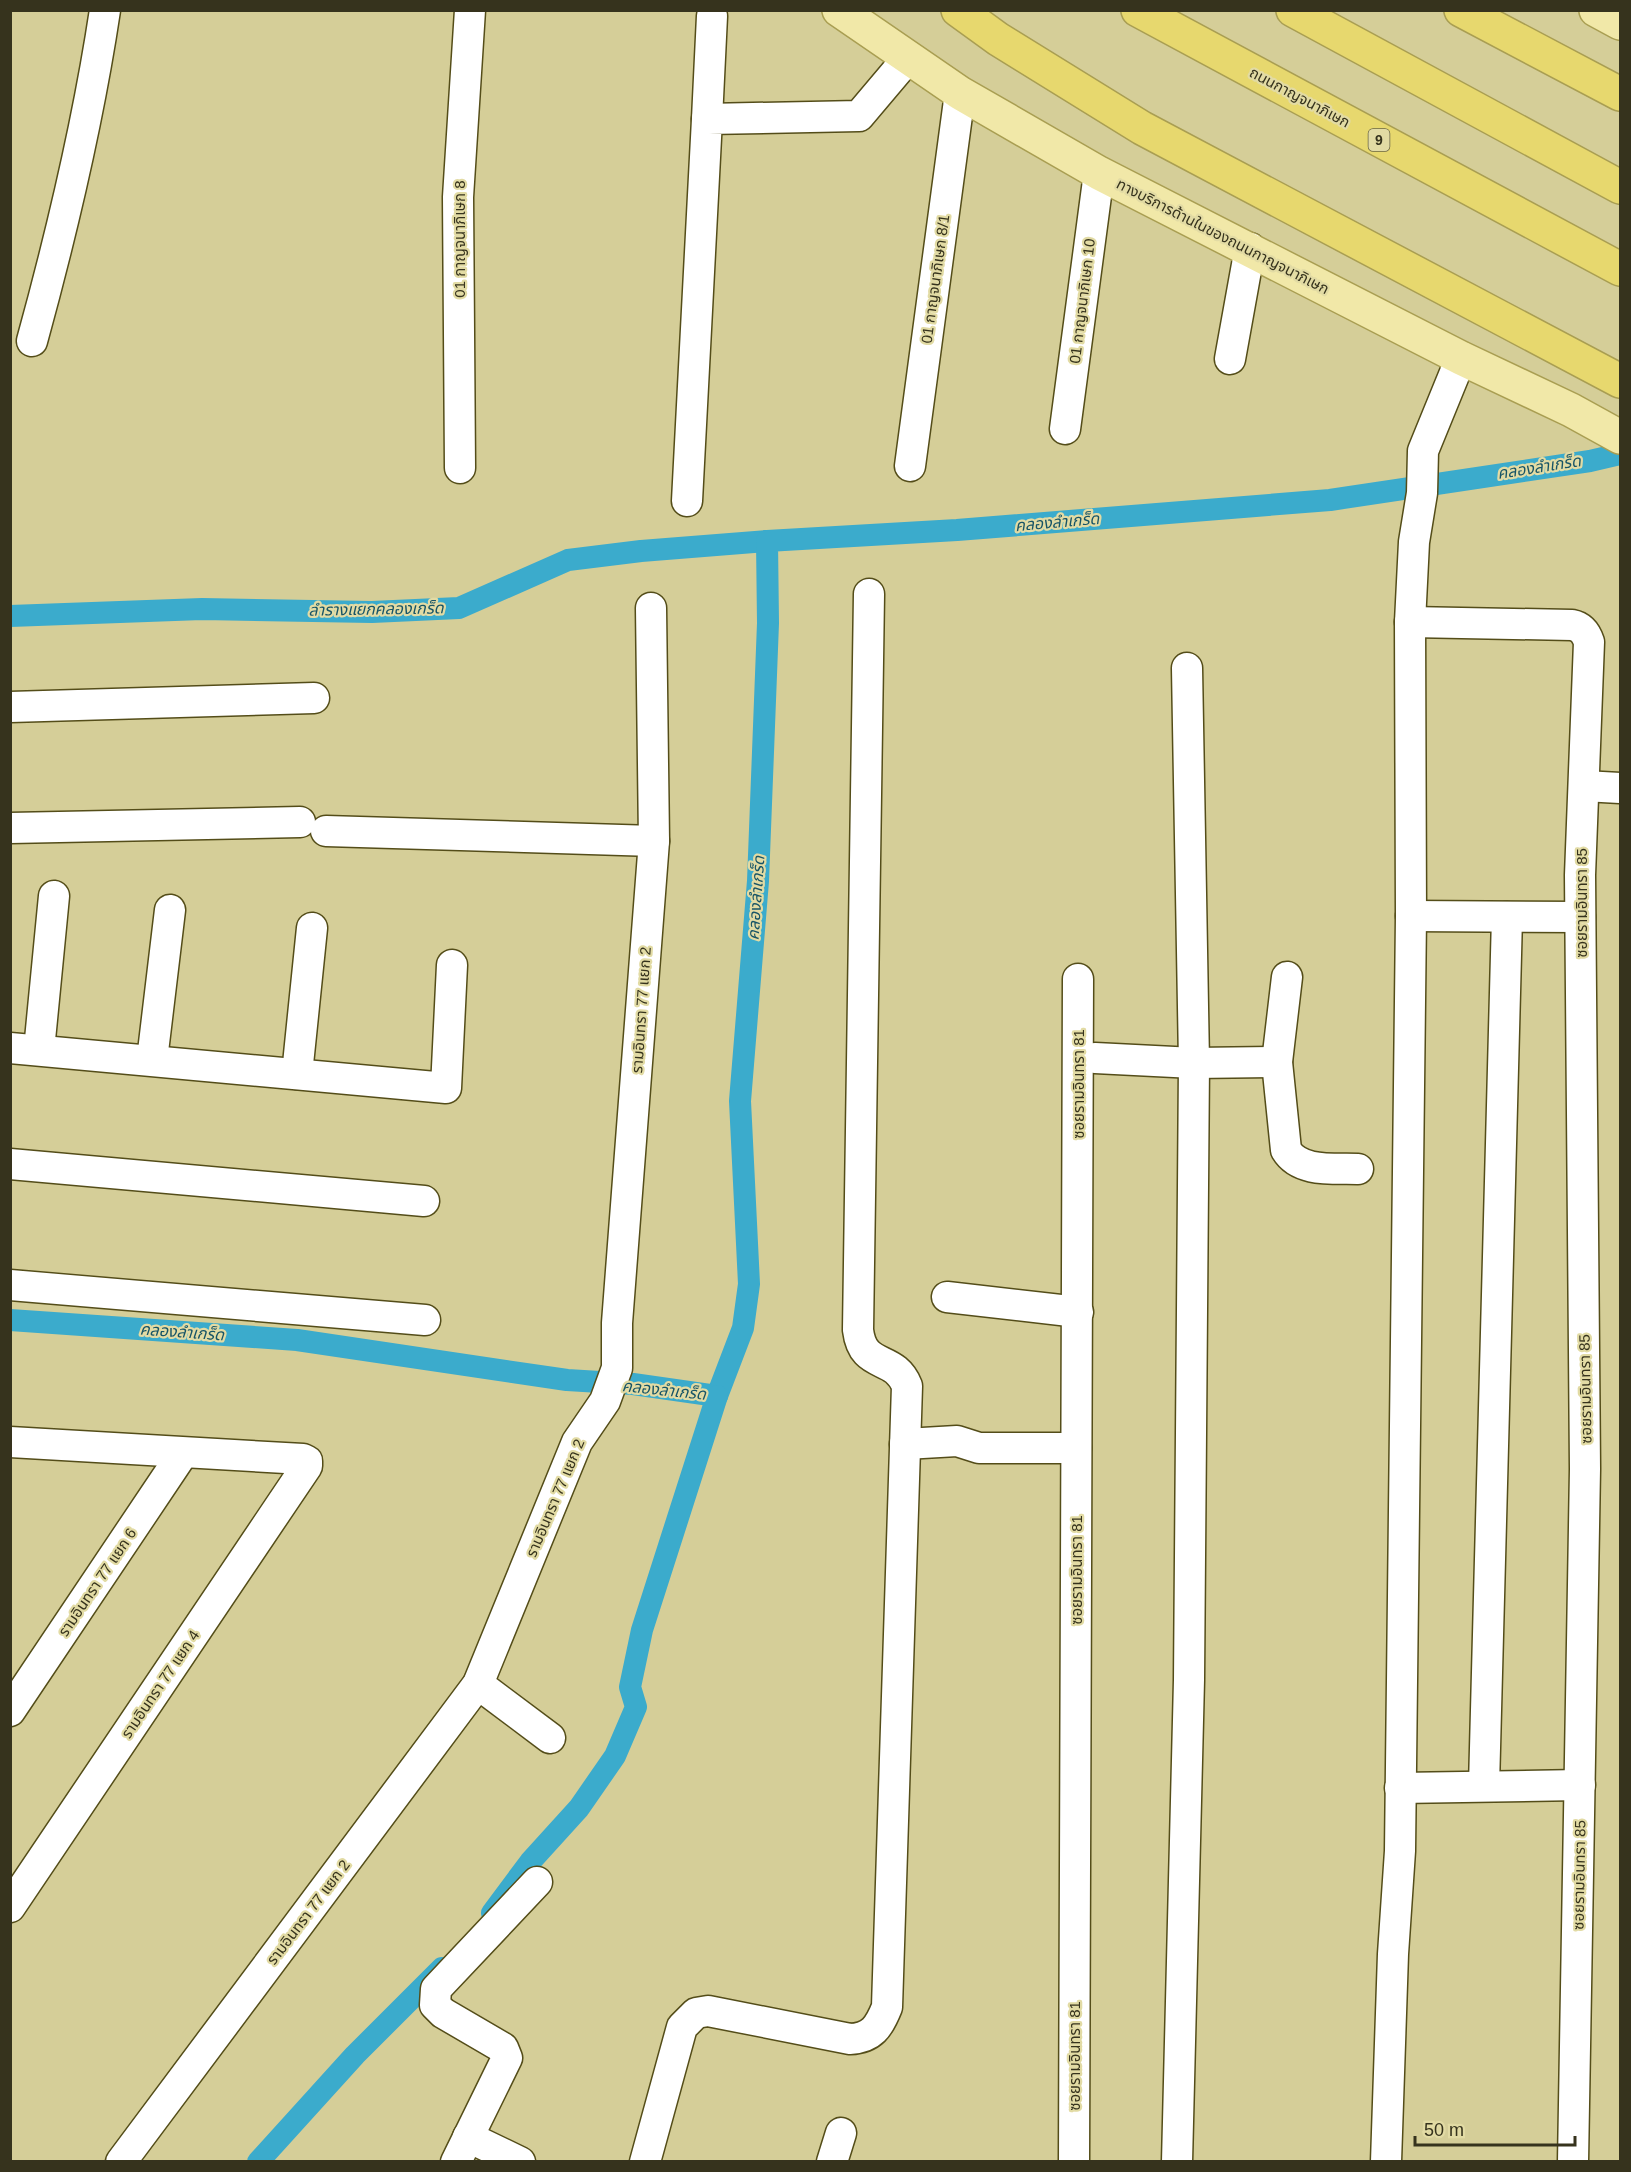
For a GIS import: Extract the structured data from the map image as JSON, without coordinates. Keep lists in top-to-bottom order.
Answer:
{
  "streets": {
    "highway": ["ถนนกาญจนาภิเษก", "9"],
    "main road": ["ทางบริการด้านในของถนนกาญจนาภิเษก"],
    "street": [
      "01 กาญจนาภิเษก 8",
      "01 กาญจนาภิเษก 8/1",
      "01 กาญจนาภิเษก 10",
      "ซอยรามอินทรา 85",
      "รามอินทรา 77 แยก 2",
      "ซอยรามอินทรา 81",
      "รามอินทรา 77 แยก 6",
      "รามอินทรา 77 แยก 4"
    ]
  },
  "crossings": [
    ["ทางบริการด้านในของถนนกาญจนาภิเษก", "01 กาญจนาภิเษก 8/1"],
    ["ทางบริการด้านในของถนนกาญจนาภิเษก", "01 กาญจนาภิเษก 10"],
    ["รามอินทรา 77 แยก 6", "รามอินทรา 77 แยก 4"]
  ],
  "water": ["คลองลำเกร็ด", "ลำรางแยกคลองเกร็ด"],
  "scale_bar": "50 m"
}
